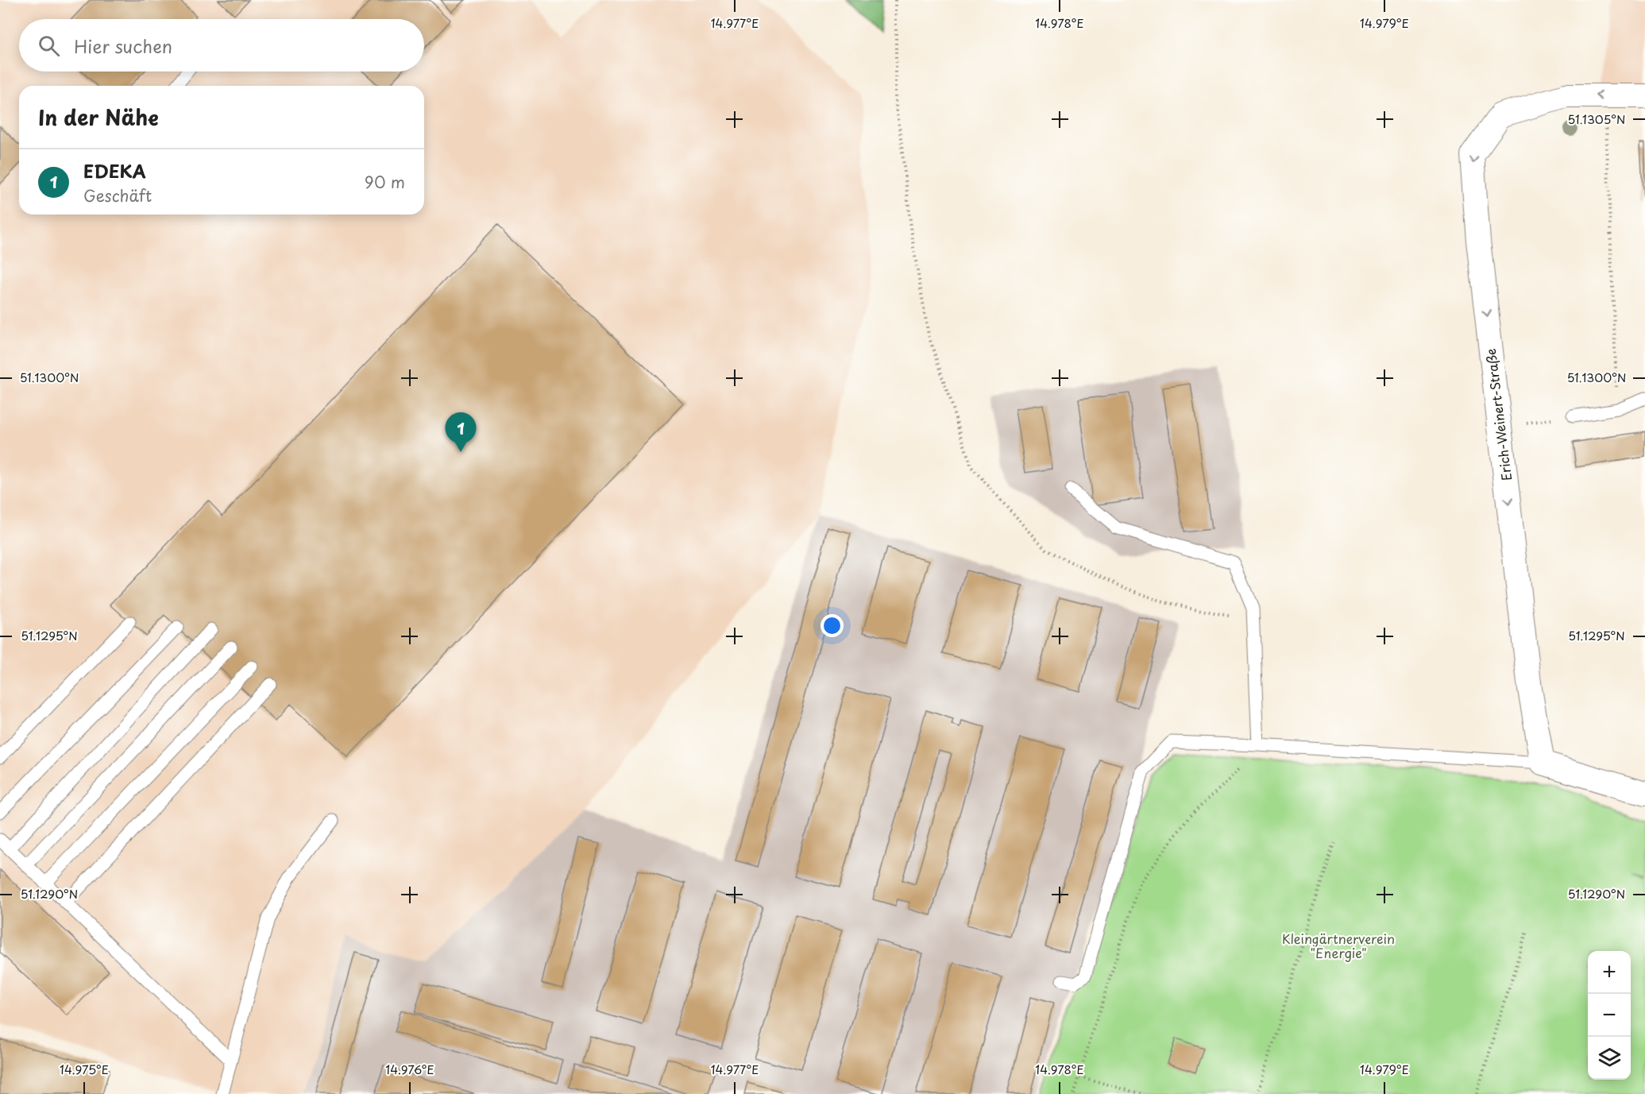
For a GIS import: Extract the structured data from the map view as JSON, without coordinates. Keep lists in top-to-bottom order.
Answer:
{
  "streets": {
    "street": ["Erich-Weinert-Straße"]
  },
  "one_way": ["Erich-Weinert-Straße"],
  "parks": ["Kleingärtnerverein \"Energie\""],
  "page": {
    "search": "Hier suchen",
    "heading": "In der Nähe",
    "list": [
      {
        "mark": "1",
        "name": "EDEKA",
        "note": "Geschäft",
        "value": "90 m"
      }
    ],
    "pins": "1",
    "map_buttons": ["+", "−"]
  },
  "coordinates": [
    "14.977°E",
    "14.978°E",
    "14.979°E",
    "51.1305°N",
    "51.1300°N",
    "51.1295°N",
    "51.1290°N",
    "14.975°E",
    "14.976°E"
  ]
}
